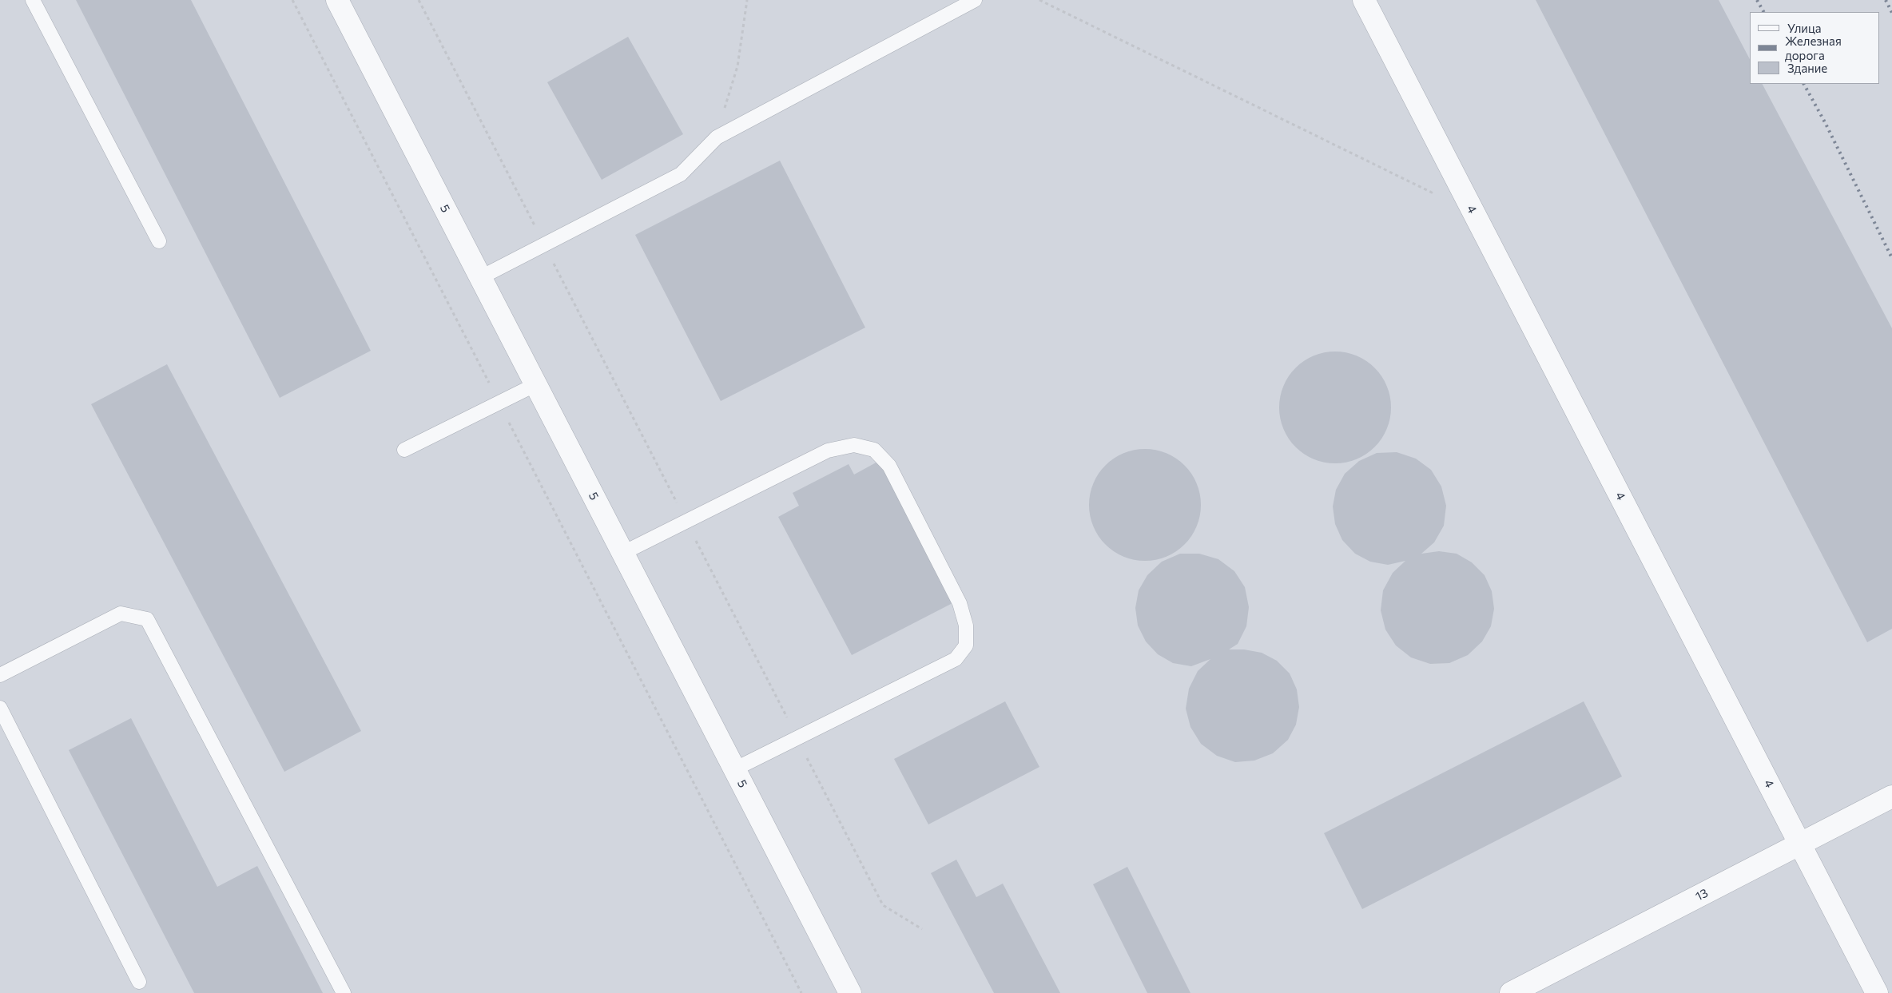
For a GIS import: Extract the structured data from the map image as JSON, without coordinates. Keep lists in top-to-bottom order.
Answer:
{
  "streets": {
    "street": ["5", "4", "13"]
  },
  "crossings": [
    ["4", "13"]
  ],
  "legend": ["Улица", "Железная дорога", "Здание"]
}
